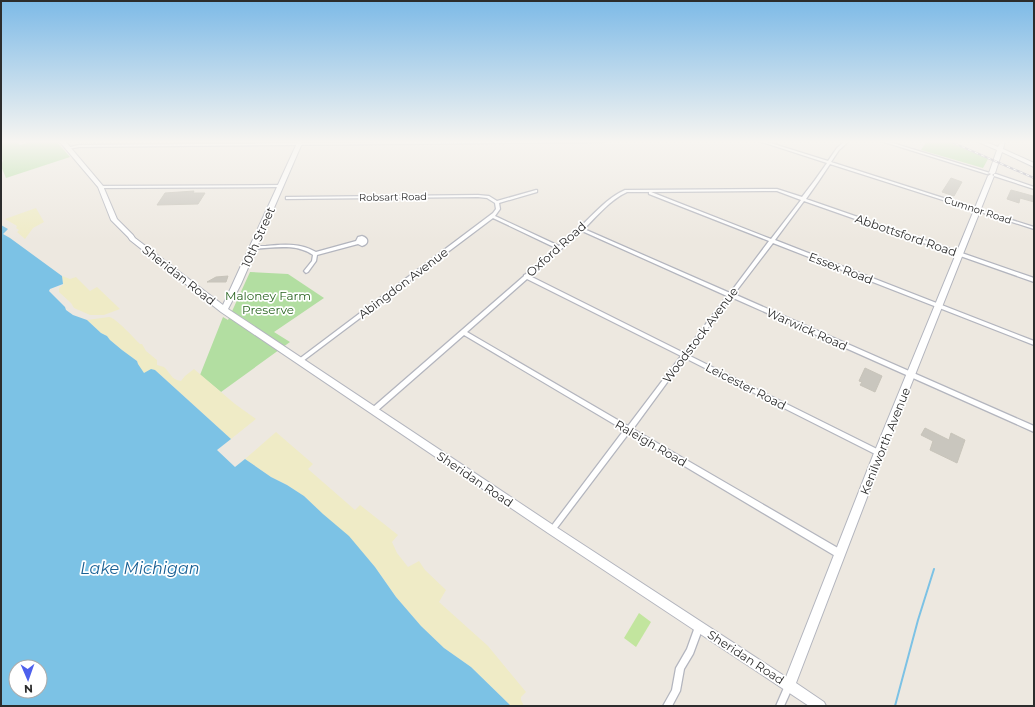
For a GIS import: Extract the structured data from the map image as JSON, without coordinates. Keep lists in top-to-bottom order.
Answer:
{
  "streets": {
    "street": [
      "Robsart Road",
      "Cumnor Road",
      "Abbottsford Road",
      "10th Street",
      "Oxford Road",
      "Essex Road",
      "Sheridan Road",
      "Abingdon Avenue",
      "Warwick Road",
      "Woodstock Avenue",
      "Leicester Road",
      "Kenilworth Avenue",
      "Raleigh Road"
    ]
  },
  "crossings": [
    ["Cumnor Road", "Kenilworth Avenue"],
    ["Abbottsford Road", "Oxford Road"],
    ["Abbottsford Road", "Woodstock Avenue"],
    ["Abbottsford Road", "Kenilworth Avenue"],
    ["10th Street", "Sheridan Road"],
    ["Oxford Road", "Essex Road"],
    ["Oxford Road", "Sheridan Road"],
    ["Oxford Road", "Warwick Road"],
    ["Oxford Road", "Leicester Road"],
    ["Oxford Road", "Raleigh Road"],
    ["Essex Road", "Woodstock Avenue"],
    ["Essex Road", "Kenilworth Avenue"],
    ["Sheridan Road", "Abingdon Avenue"],
    ["Sheridan Road", "Woodstock Avenue"],
    ["Sheridan Road", "Kenilworth Avenue"],
    ["Warwick Road", "Woodstock Avenue"],
    ["Warwick Road", "Kenilworth Avenue"],
    ["Woodstock Avenue", "Leicester Road"],
    ["Woodstock Avenue", "Raleigh Road"],
    ["Leicester Road", "Kenilworth Avenue"],
    ["Kenilworth Avenue", "Raleigh Road"]
  ],
  "water": ["Lake Michigan"],
  "parks": ["Maloney Farm Preserve"],
  "north": "bottom"
}
